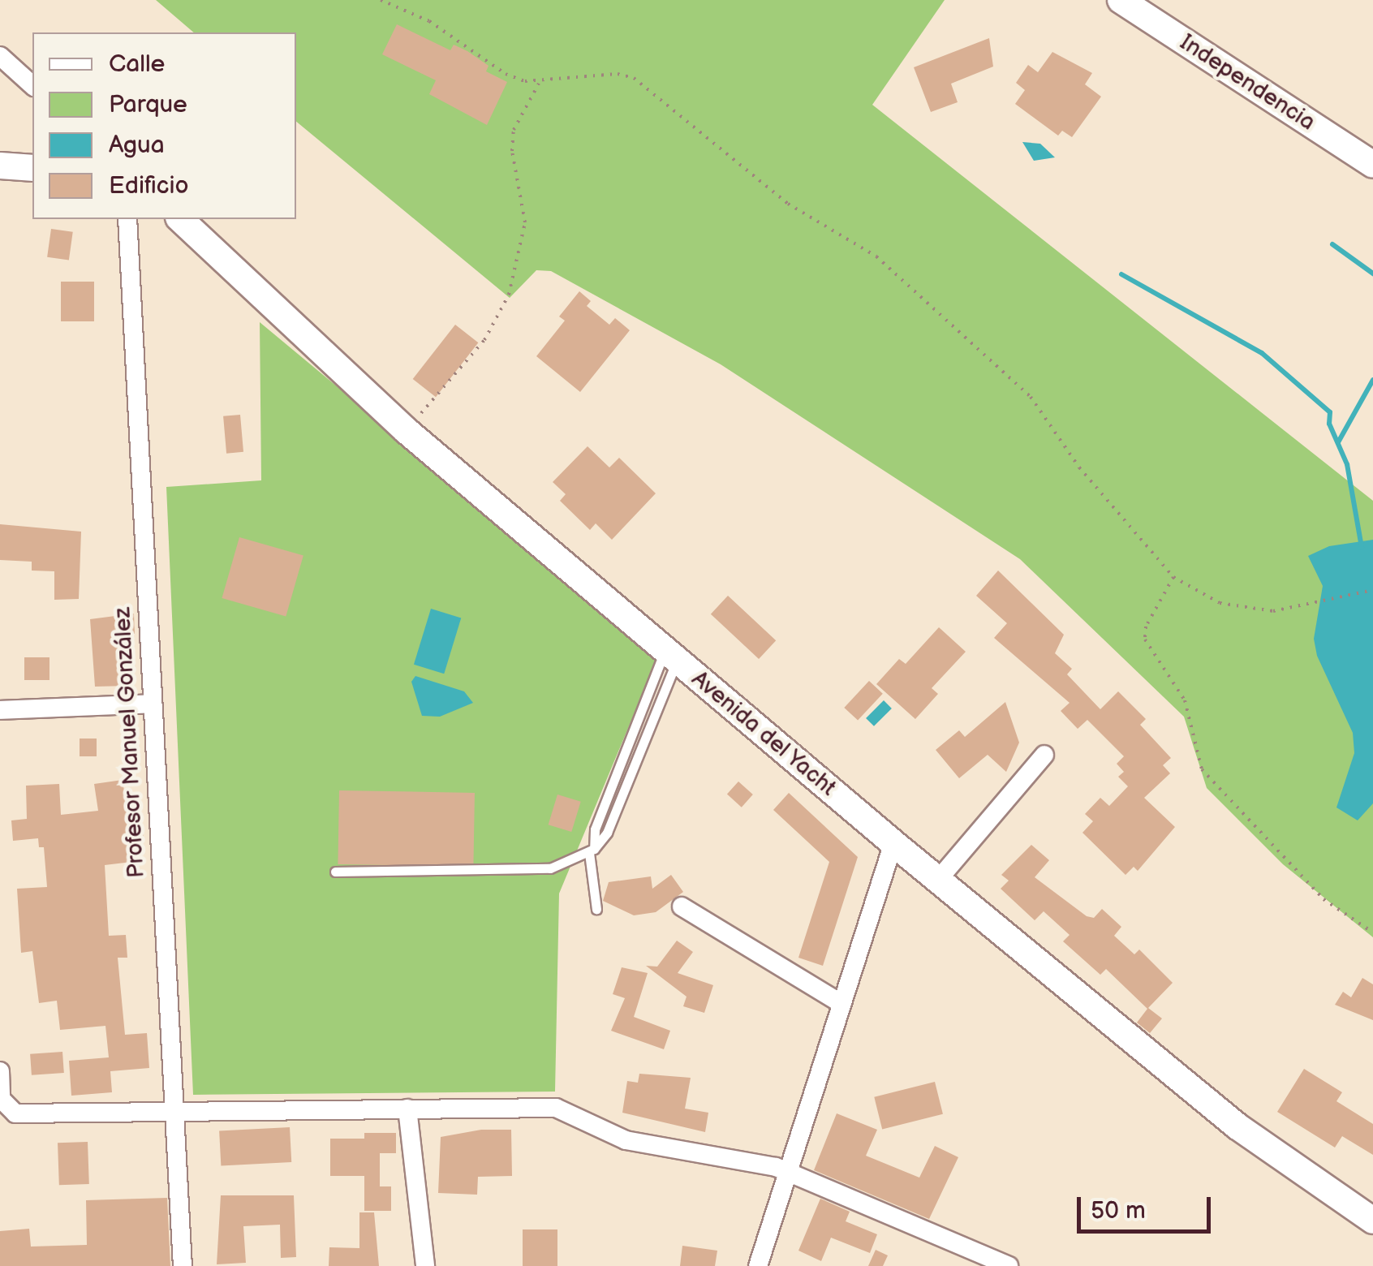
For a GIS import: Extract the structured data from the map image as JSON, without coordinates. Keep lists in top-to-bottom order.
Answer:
{
  "streets": {
    "street": ["Independencia", "Avenida del Yacht", "Profesor Manuel González"]
  },
  "legend": [
    "Calle",
    "Parque",
    "Agua",
    "Edificio"
  ],
  "scale_bar": "50 m"
}
